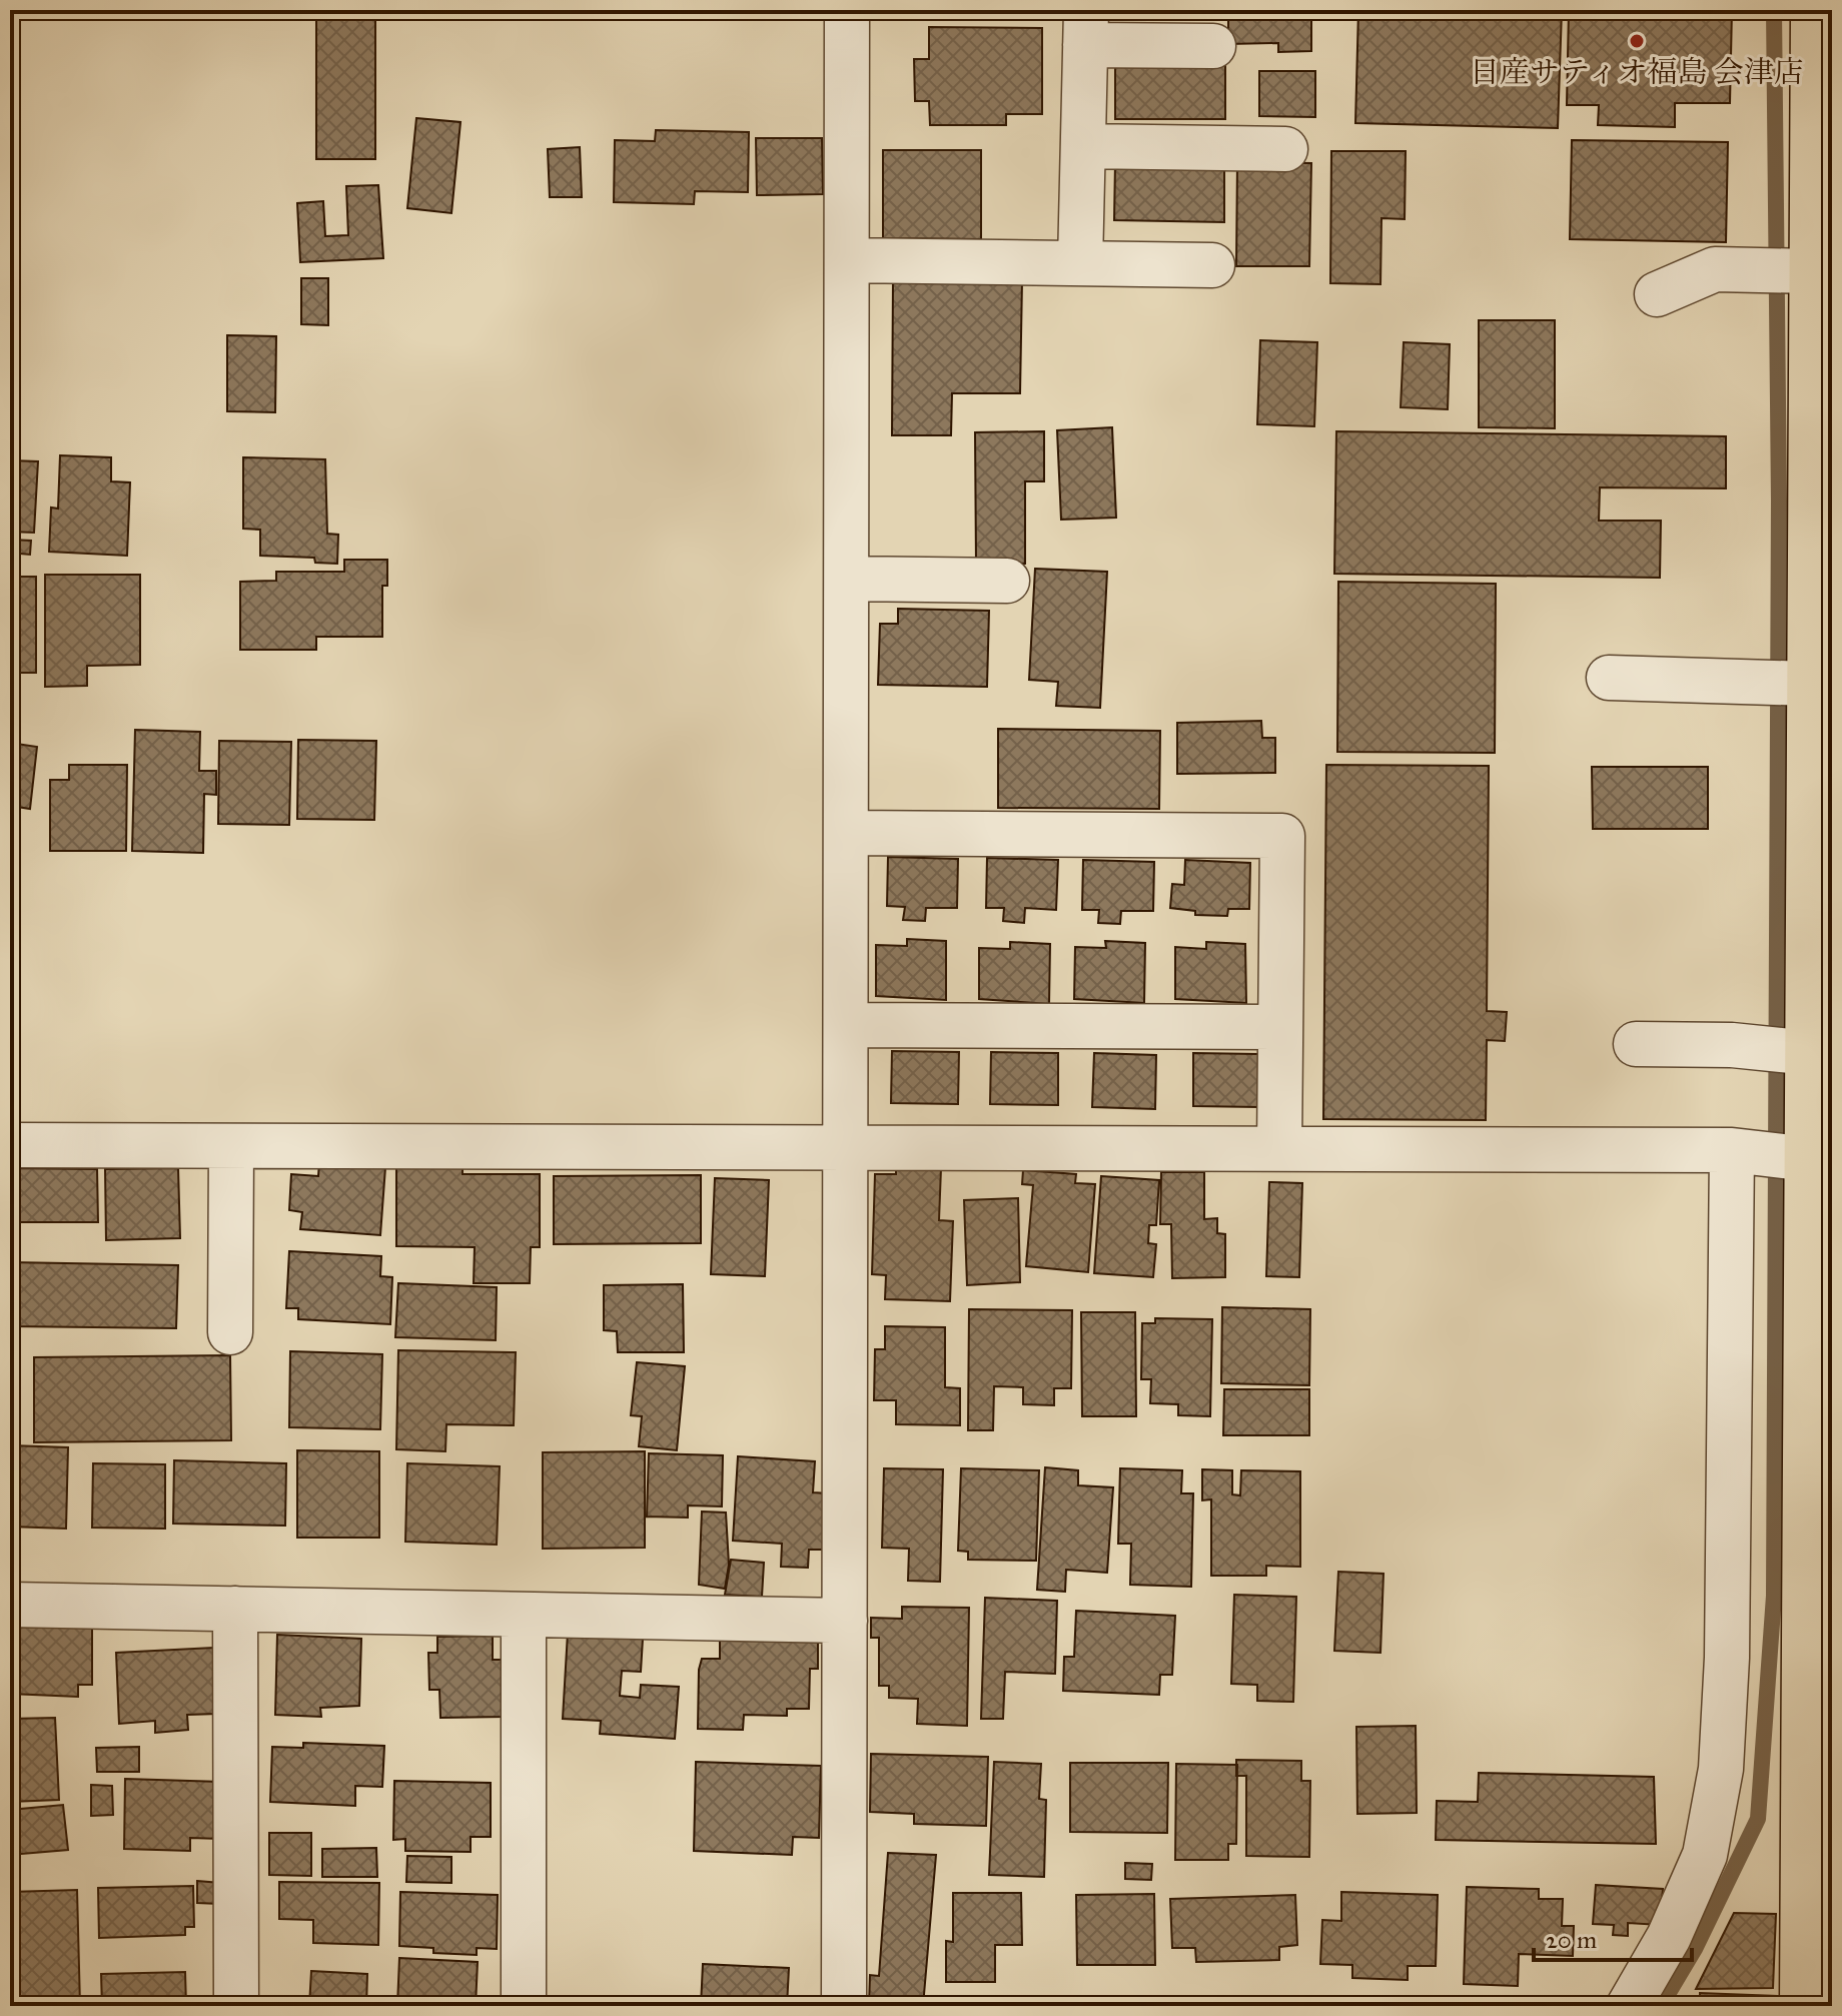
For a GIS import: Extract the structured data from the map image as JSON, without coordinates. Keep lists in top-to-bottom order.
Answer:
{
  "places": ["日産サティオ福島 会津店"],
  "scale_bar": "20 m"
}
